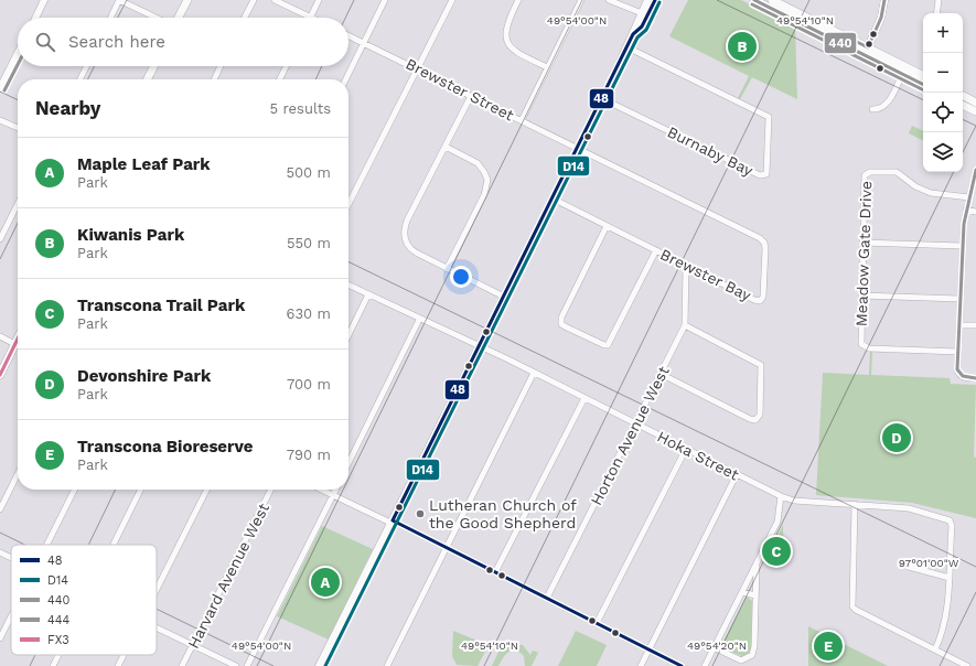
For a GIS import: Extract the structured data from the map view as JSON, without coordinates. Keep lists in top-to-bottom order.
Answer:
{
  "streets": {
    "street": [
      "Brewster Street",
      "Burnaby Bay",
      "Meadow Gate Drive",
      "Brewster Bay",
      "Horton Avenue West",
      "Hoka Street",
      "Harvard Avenue West"
    ]
  },
  "crossings": [
    ["Brewster Street", "Brewster Bay"],
    ["Brewster Bay", "Horton Avenue West"],
    ["Horton Avenue West", "Hoka Street"]
  ],
  "places": ["Lutheran Church of the Good Shepherd"],
  "lines": [
    "transit line 48",
    "transit line 440",
    "transit line D14",
    "transit line 444",
    "transit line FX3"
  ],
  "legend": [
    "48",
    "D14",
    "440",
    "444",
    "FX3"
  ],
  "page": {
    "map_buttons": ["+", "−"],
    "search": "Search here",
    "pins": [
      "B",
      "D",
      "C",
      "A",
      "E"
    ],
    "heading": ["Nearby", "5 results"],
    "list": [
      {
        "mark": "A",
        "name": "Maple Leaf Park",
        "note": "Park",
        "value": "500 m"
      },
      {
        "mark": "B",
        "name": "Kiwanis Park",
        "note": "Park",
        "value": "550 m"
      },
      {
        "mark": "C",
        "name": "Transcona Trail Park",
        "note": "Park",
        "value": "630 m"
      },
      {
        "mark": "D",
        "name": "Devonshire Park",
        "note": "Park",
        "value": "700 m"
      },
      {
        "mark": "E",
        "name": "Transcona Bioreserve",
        "note": "Park",
        "value": "790 m"
      }
    ]
  },
  "coordinates": [
    "49°54'00\"N",
    "49°54'10\"N",
    "97°01'00\"W",
    "49°54'20\"N"
  ]
}
